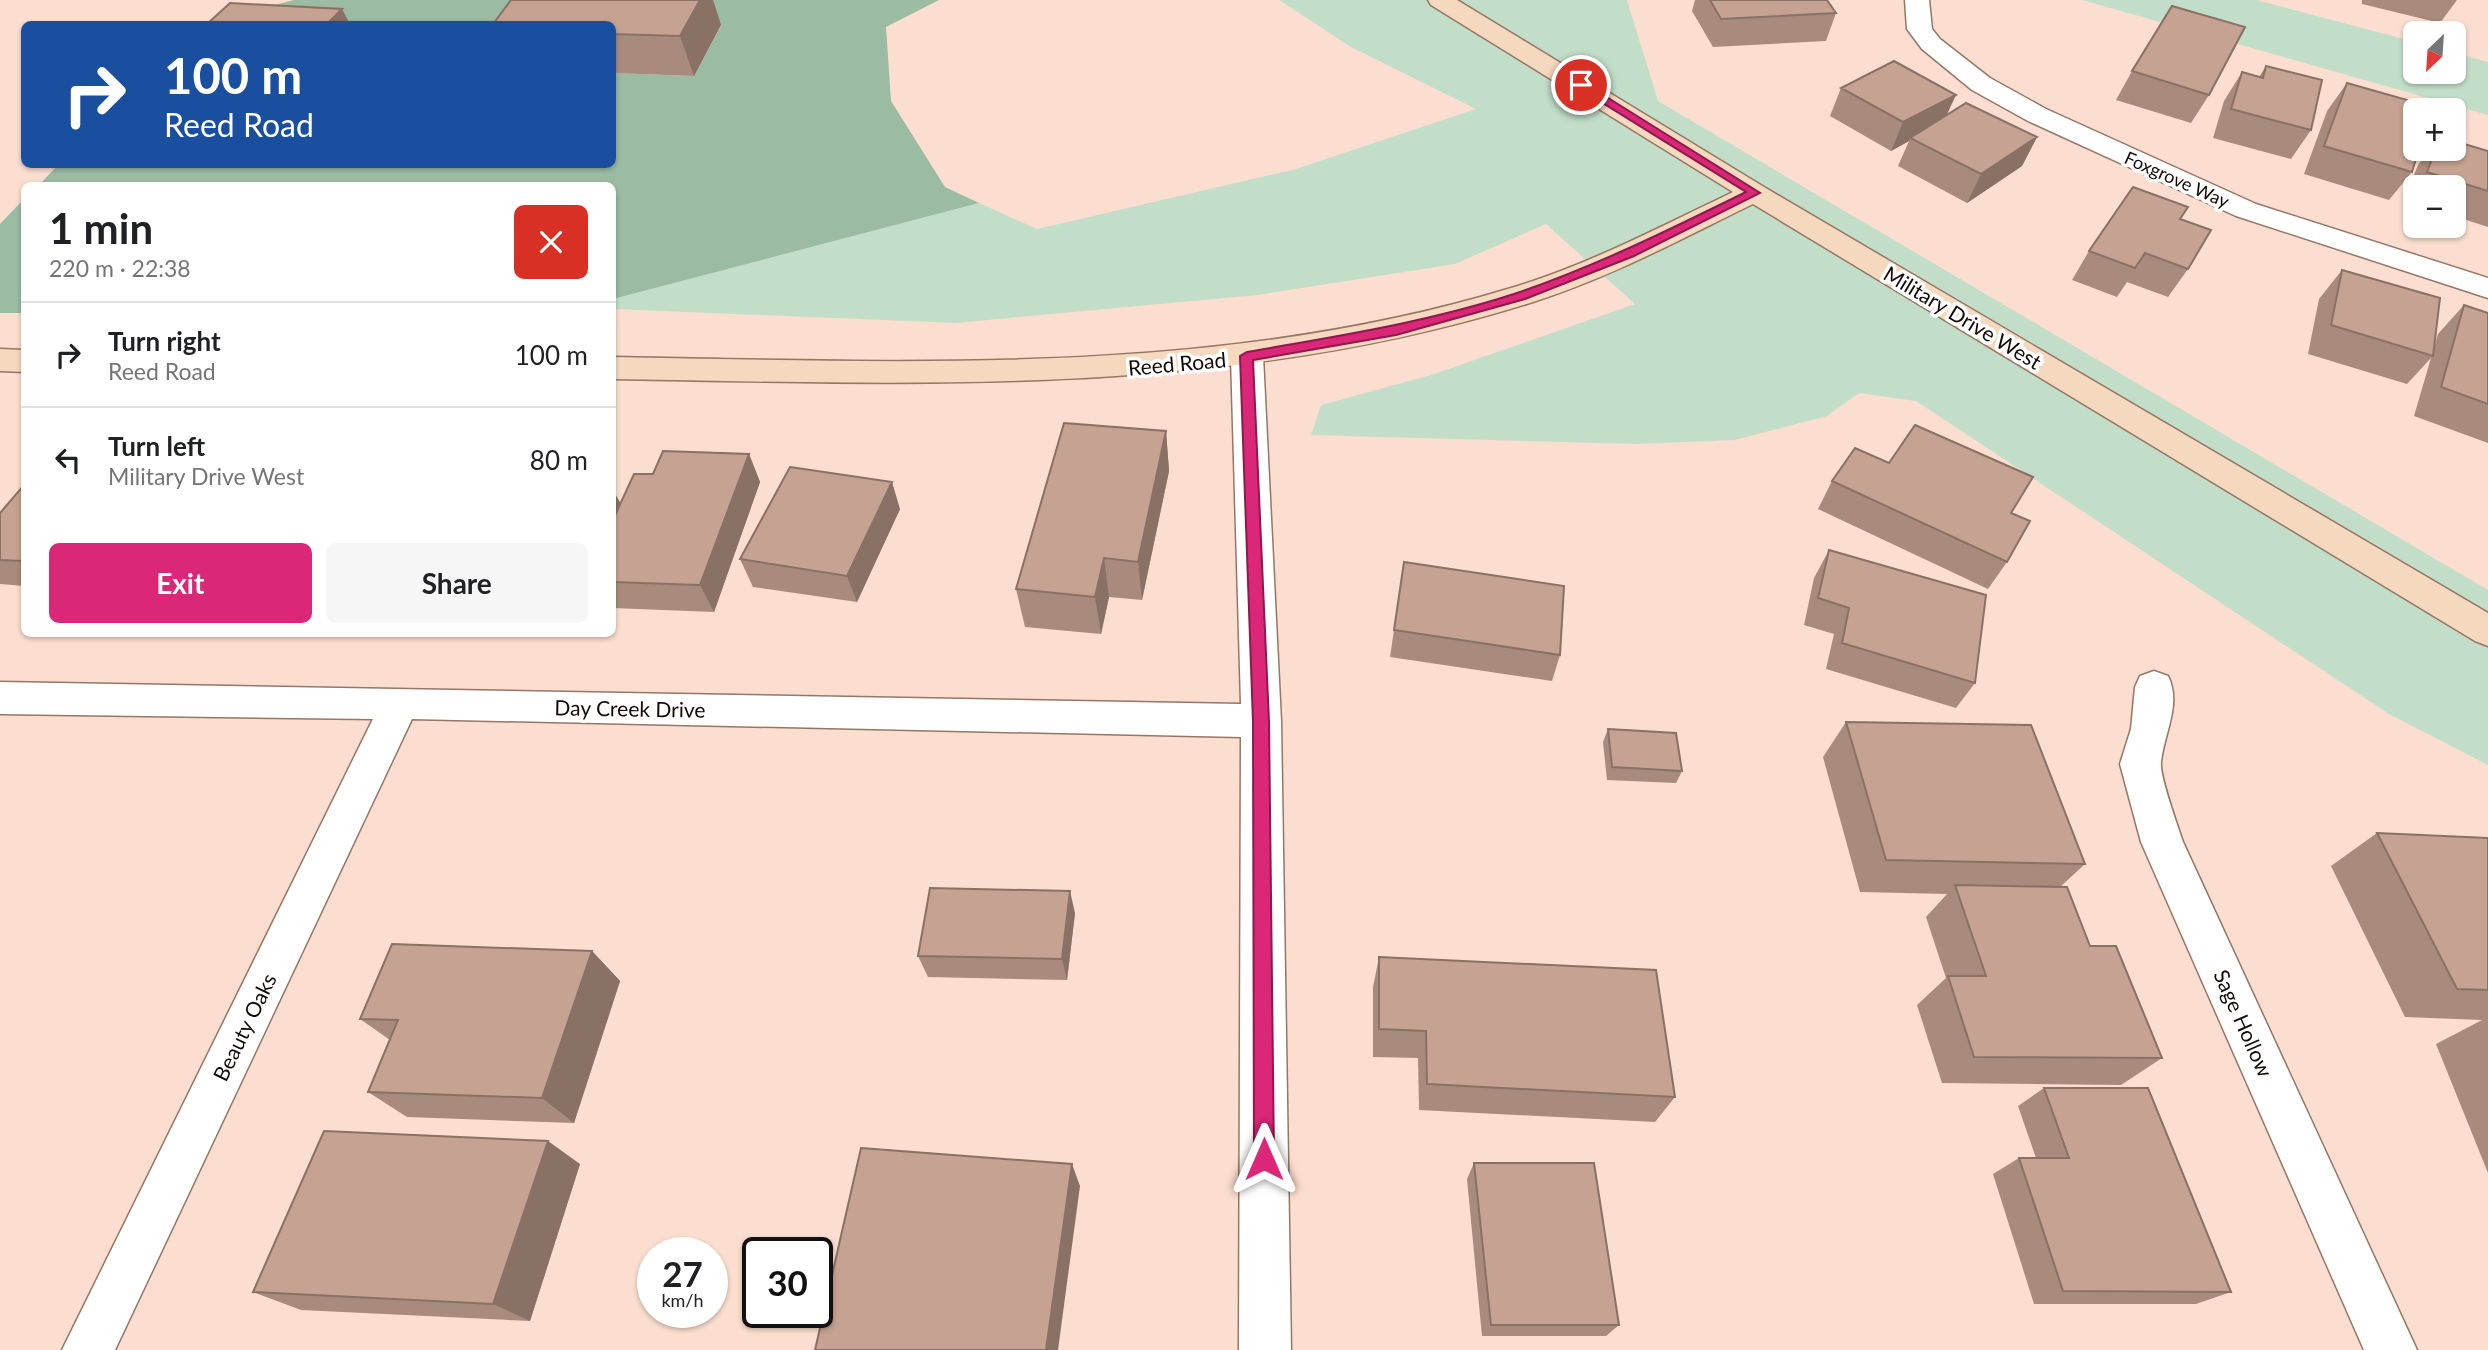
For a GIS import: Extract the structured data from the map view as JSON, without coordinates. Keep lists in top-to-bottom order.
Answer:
{
  "streets": {
    "street": [
      "Foxgrove Way",
      "Military Drive West",
      "Reed Road",
      "Day Creek Drive",
      "Sage Hollow",
      "Beauty Oaks"
    ]
  },
  "crossings": [
    ["Military Drive West", "Reed Road"],
    ["Day Creek Drive", "Beauty Oaks"]
  ],
  "north": "bottom left",
  "page": {
    "map_buttons": ["+", "−"],
    "turn": ["100 m", "Reed Road"],
    "heading": ["1 min", "220 m · 22:38"],
    "list": [
      {
        "name": "Turn right",
        "note": "Reed Road",
        "value": "100 m"
      },
      {
        "name": "Turn left",
        "note": "Military Drive West",
        "value": "80 m"
      }
    ],
    "buttons": ["Exit", "Share"],
    "speed": "27 km/h",
    "limit": "30"
  }
}
